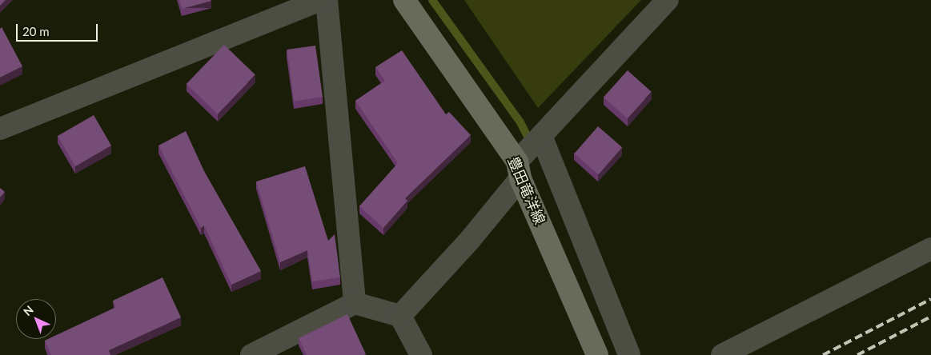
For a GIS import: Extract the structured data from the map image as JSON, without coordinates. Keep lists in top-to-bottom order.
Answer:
{
  "streets": {
    "main road": ["豊田竜洋線"]
  },
  "scale_bar": "20 m",
  "north": "top left"
}
